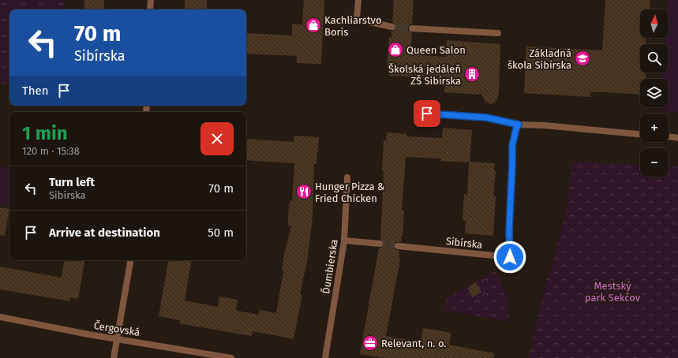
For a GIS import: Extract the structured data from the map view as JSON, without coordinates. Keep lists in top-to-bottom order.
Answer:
{
  "streets": {
    "street": ["Sibírska", "Ďumbierska", "Čergovská"]
  },
  "parks": ["Mestský park Sekčov"],
  "places": {
    "shop": ["Kachliarstvo Boris", "Queen Salon"],
    "school or university": ["Základná škola Sibírska"],
    "building": ["Školská jedáleň ZŠ Sibírska"],
    "restaurant": ["Hunger Pizza & Fried Chicken"],
    "office": ["Relevant, n. o."]
  },
  "north": "top",
  "page": {
    "map_buttons": ["+", "−"],
    "turn": ["70 m", "Sibírska"],
    "then": "Then",
    "heading": ["1 min", "120 m · 15:38"],
    "list": [
      {
        "name": "Turn left",
        "note": "Sibírska",
        "value": "70 m"
      },
      {
        "name": "Arrive at destination",
        "value": "50 m"
      }
    ]
  }
}
